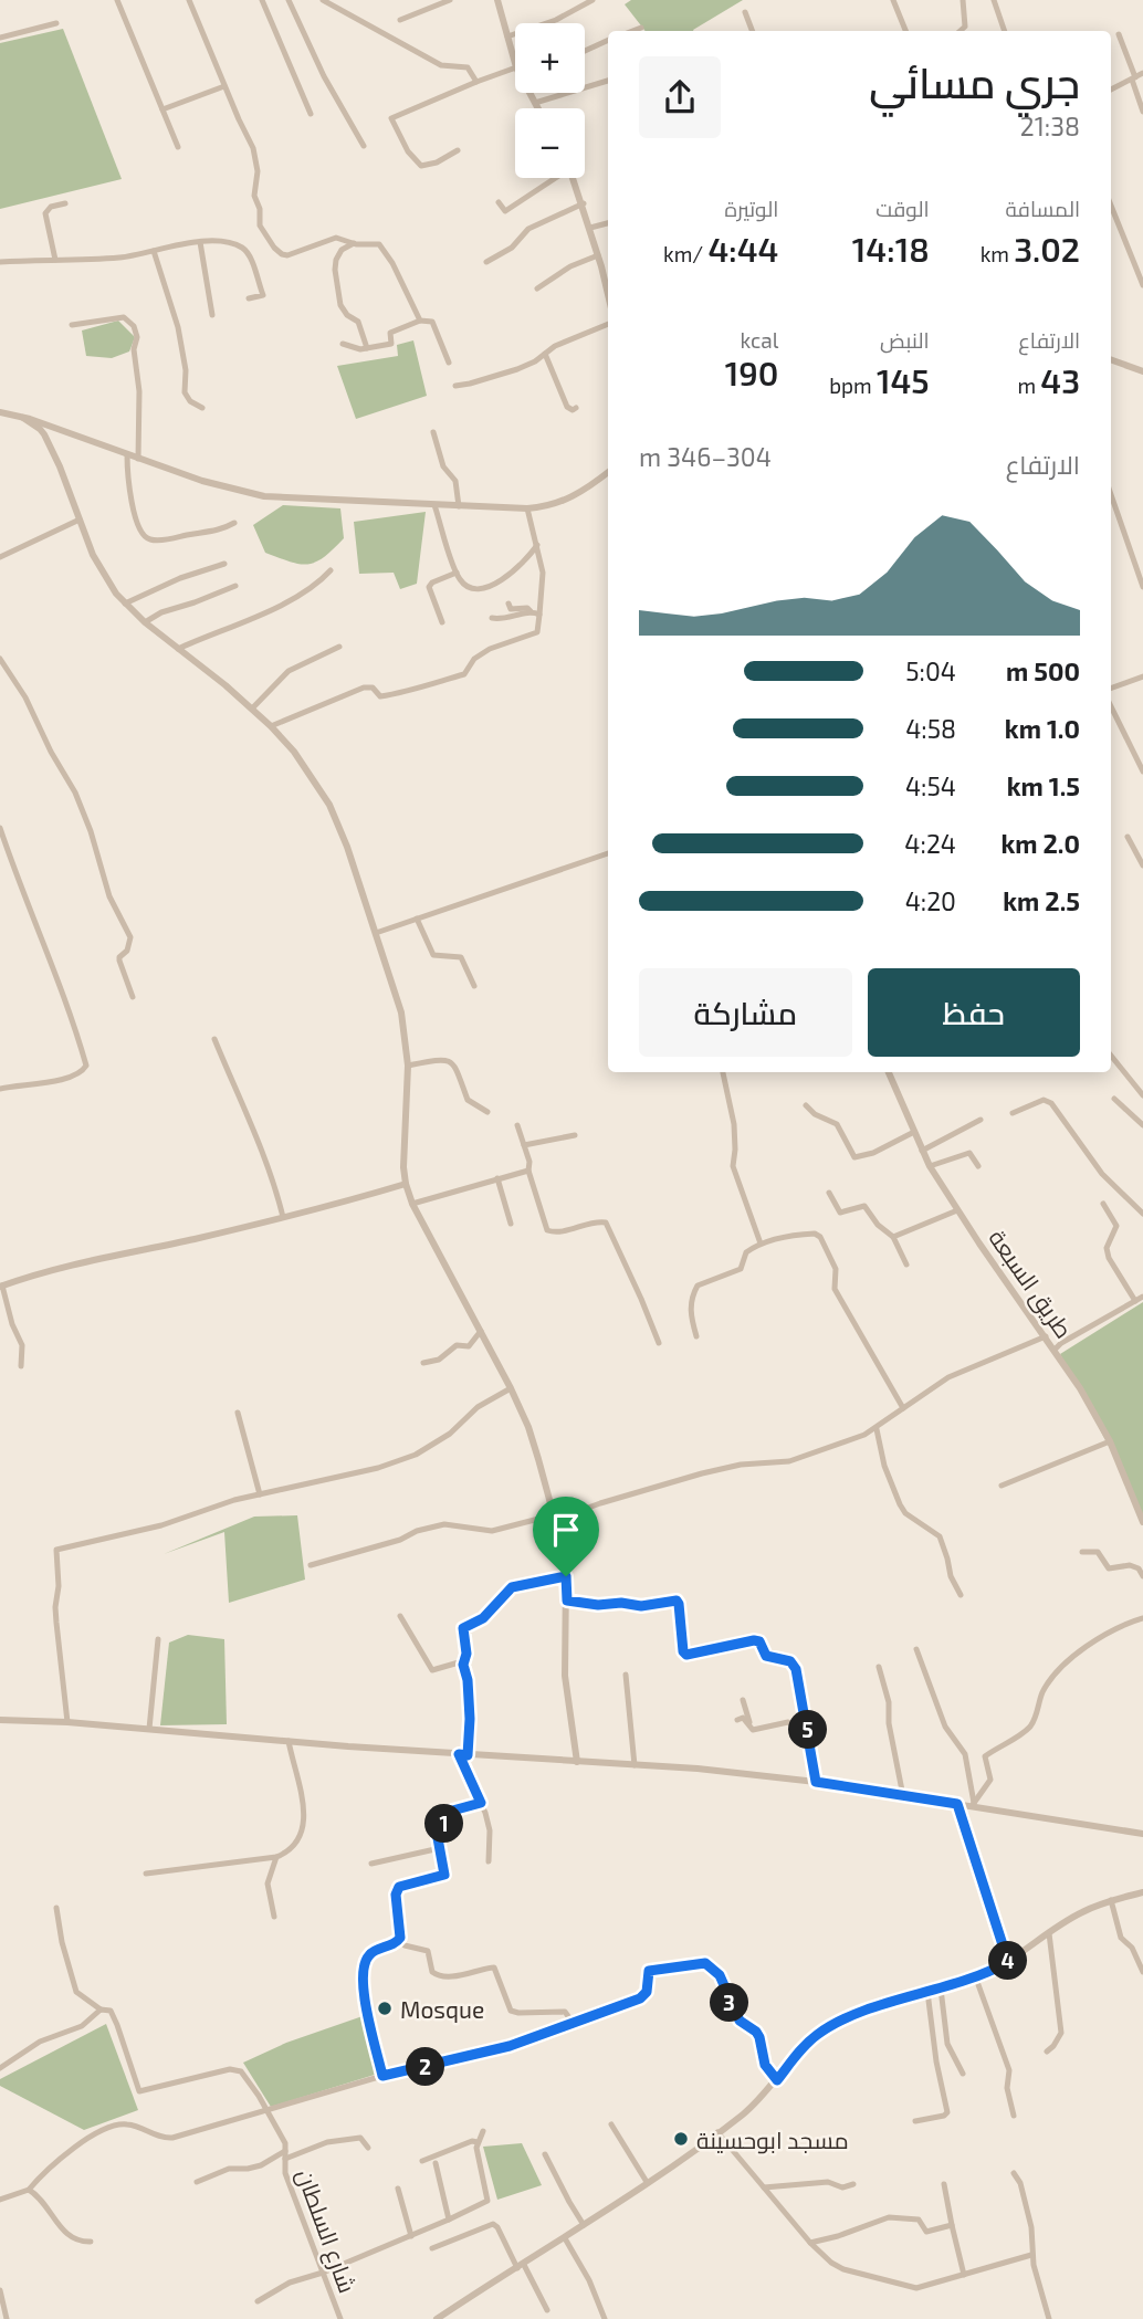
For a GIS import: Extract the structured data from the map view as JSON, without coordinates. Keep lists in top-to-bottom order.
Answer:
{
  "streets": {
    "street": ["طريق السبعة", "شارع السلطان"]
  },
  "places": ["Mosque", "مسجد ابوحسينة"],
  "page": {
    "map_buttons": ["+", "−"],
    "heading": ["جري مسائي", "21:38"],
    "stats": [
      ["المسافة", "3.02 km"],
      ["الوقت", "14:18"],
      ["الوتيرة", "4:44 /km"],
      ["الارتفاع", "43 m"],
      ["النبض", "145 bpm"],
      ["kcal", "190"]
    ],
    "chart": ["الارتفاع", "304–346 m"],
    "list": [
      {
        "name": "500 m",
        "note": "5:04"
      },
      {
        "name": "1.0 km",
        "note": "4:58"
      },
      {
        "name": "1.5 km",
        "note": "4:54"
      },
      {
        "name": "2.0 km",
        "note": "4:24"
      },
      {
        "name": "2.5 km",
        "note": "4:20"
      }
    ],
    "buttons": ["حفظ", "مشاركة"],
    "pins": [
      "5",
      "1",
      "4",
      "3",
      "2"
    ]
  }
}
